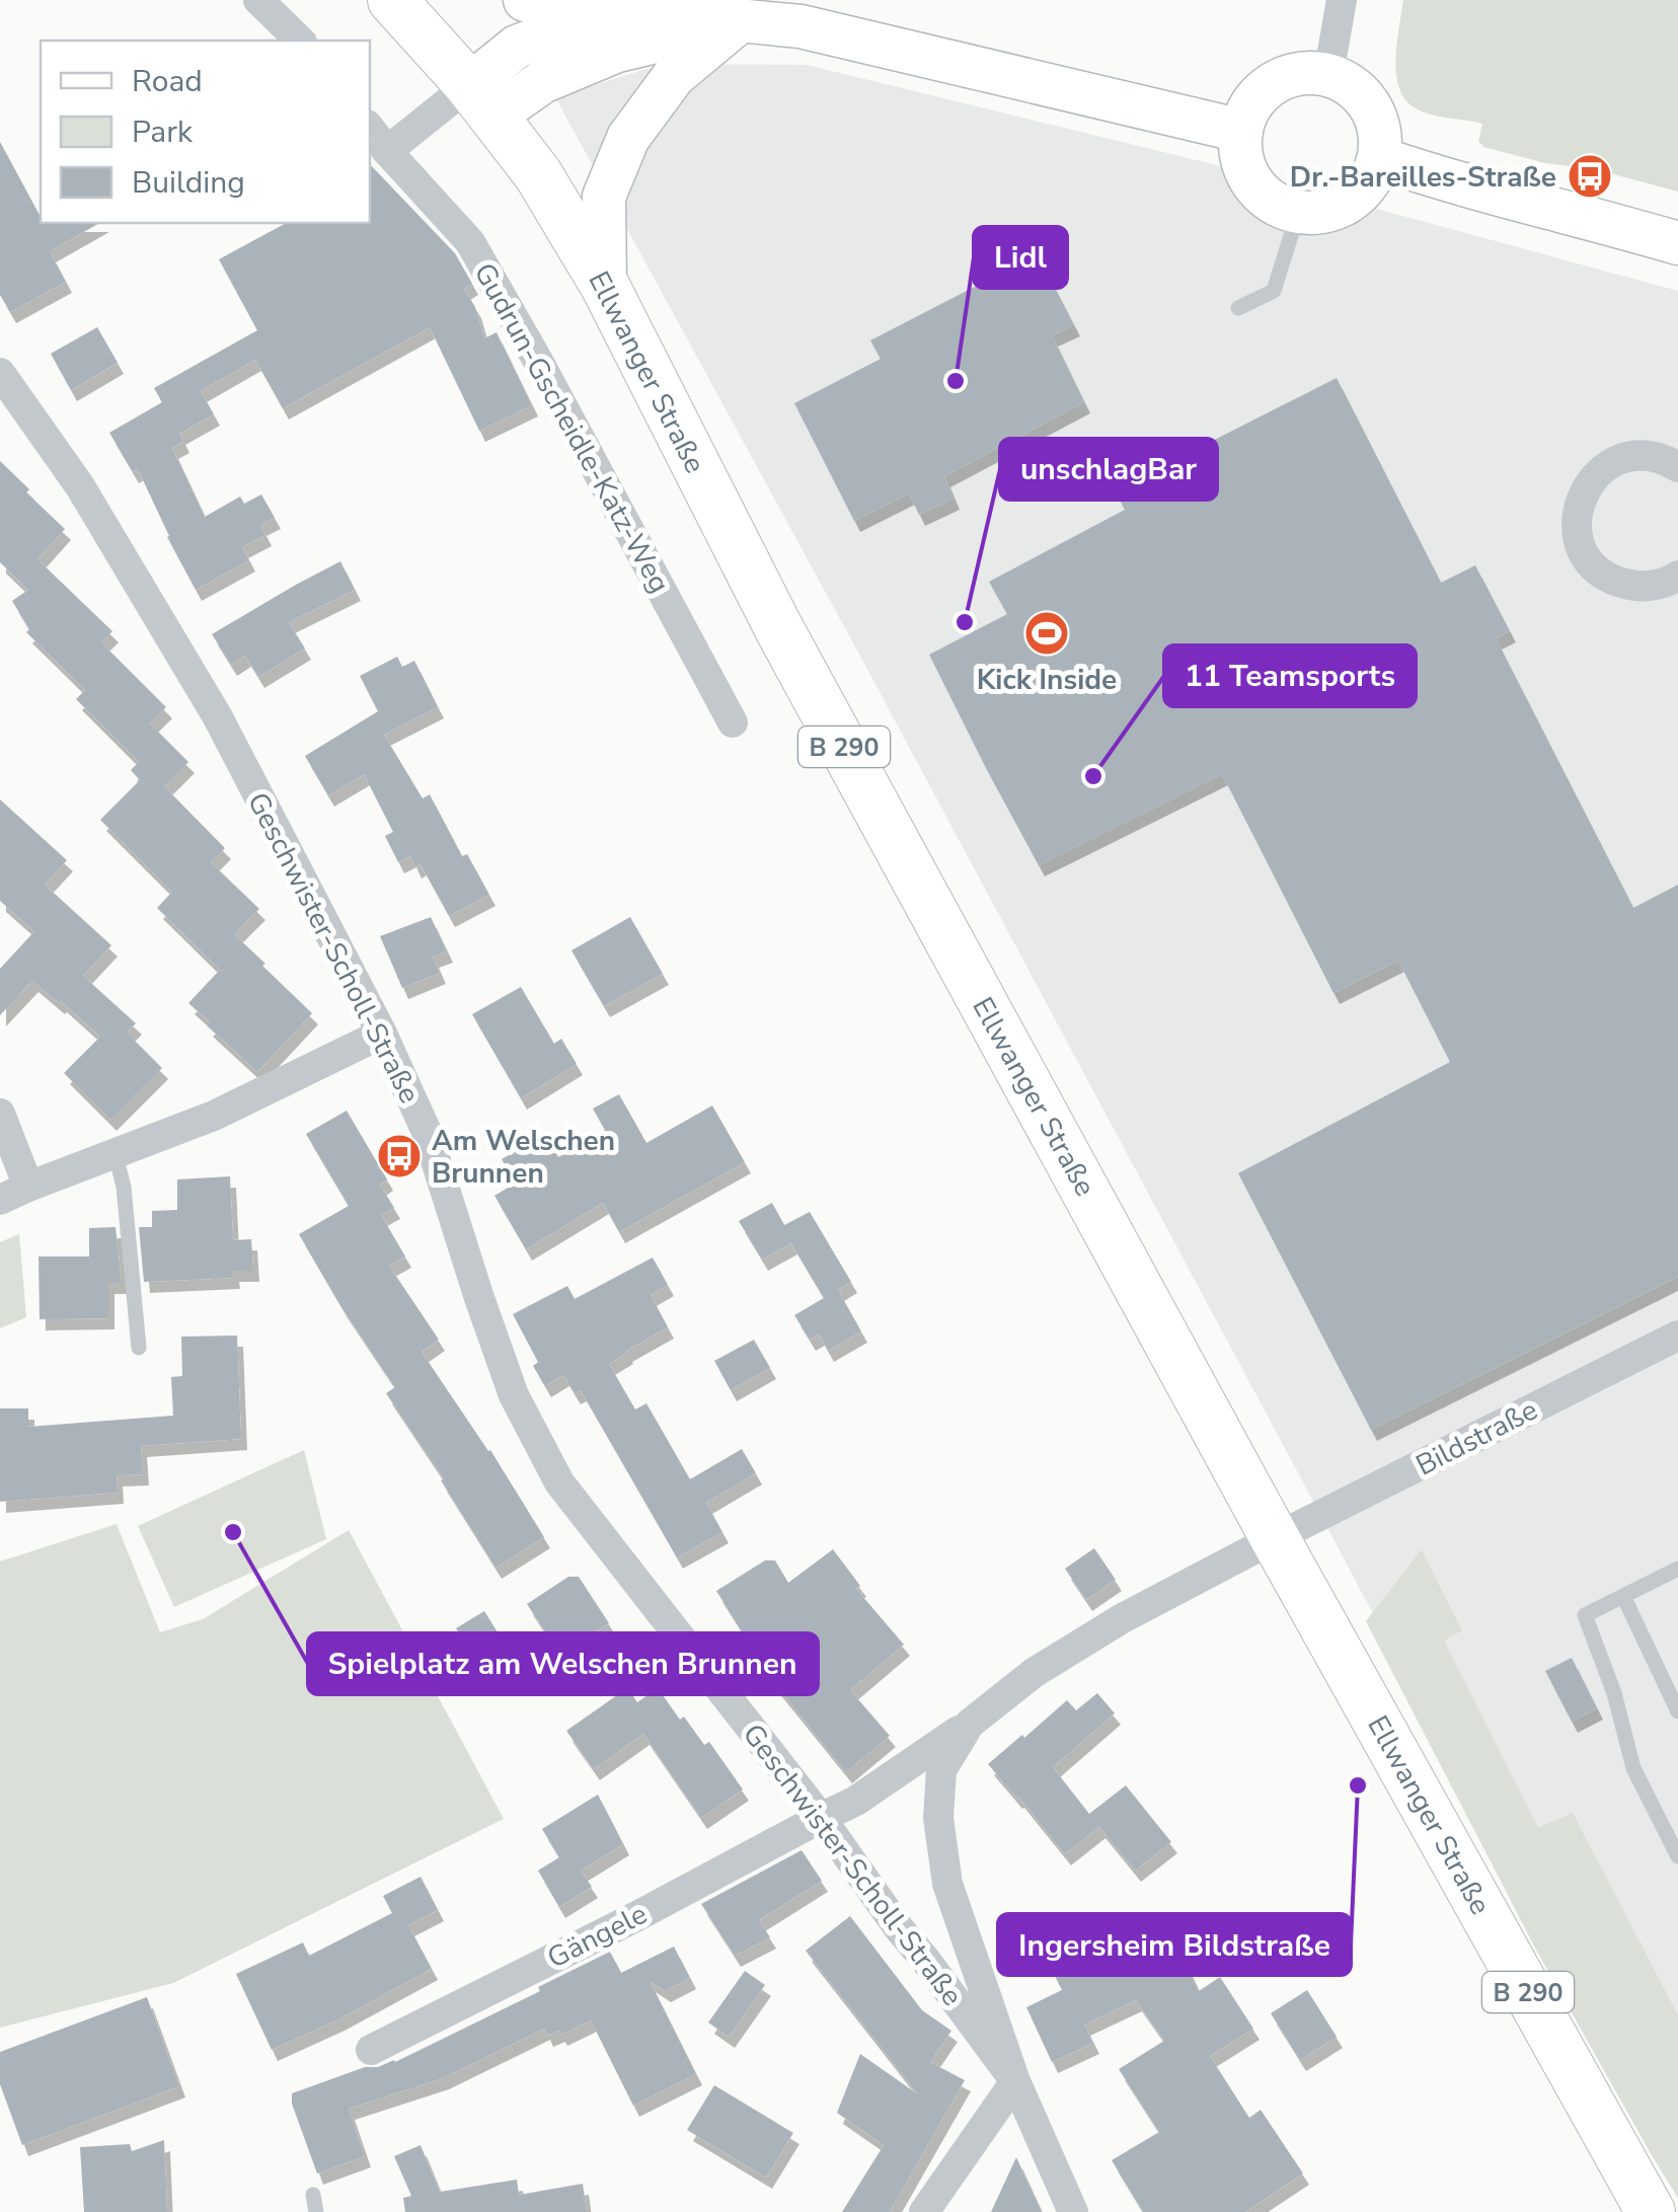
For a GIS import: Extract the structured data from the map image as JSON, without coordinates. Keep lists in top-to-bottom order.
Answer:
{
  "streets": {
    "main road": ["Ellwanger Straße", "B 290"],
    "street": [
      "Gudrun-Gscheidle-Katz-Weg",
      "Geschwister-Scholl-Straße",
      "Bildstraße",
      "Gängele"
    ]
  },
  "crossings": [
    ["Ellwanger Straße", "Geschwister-Scholl-Straße"],
    ["Ellwanger Straße", "Bildstraße"],
    ["Geschwister-Scholl-Straße", "Bildstraße"],
    ["Geschwister-Scholl-Straße", "Gängele"]
  ],
  "places": {
    "bus stop": ["Dr.-Bareilles-Straße", "Am Welschen Brunnen"],
    "other": [
      "Lidl",
      "unschlagBar",
      "11 Teamsports",
      "Spielplatz am Welschen Brunnen",
      "Ingersheim Bildstraße"
    ],
    "sports": ["Kick Inside"]
  },
  "legend": ["Road", "Park", "Building"]
}
